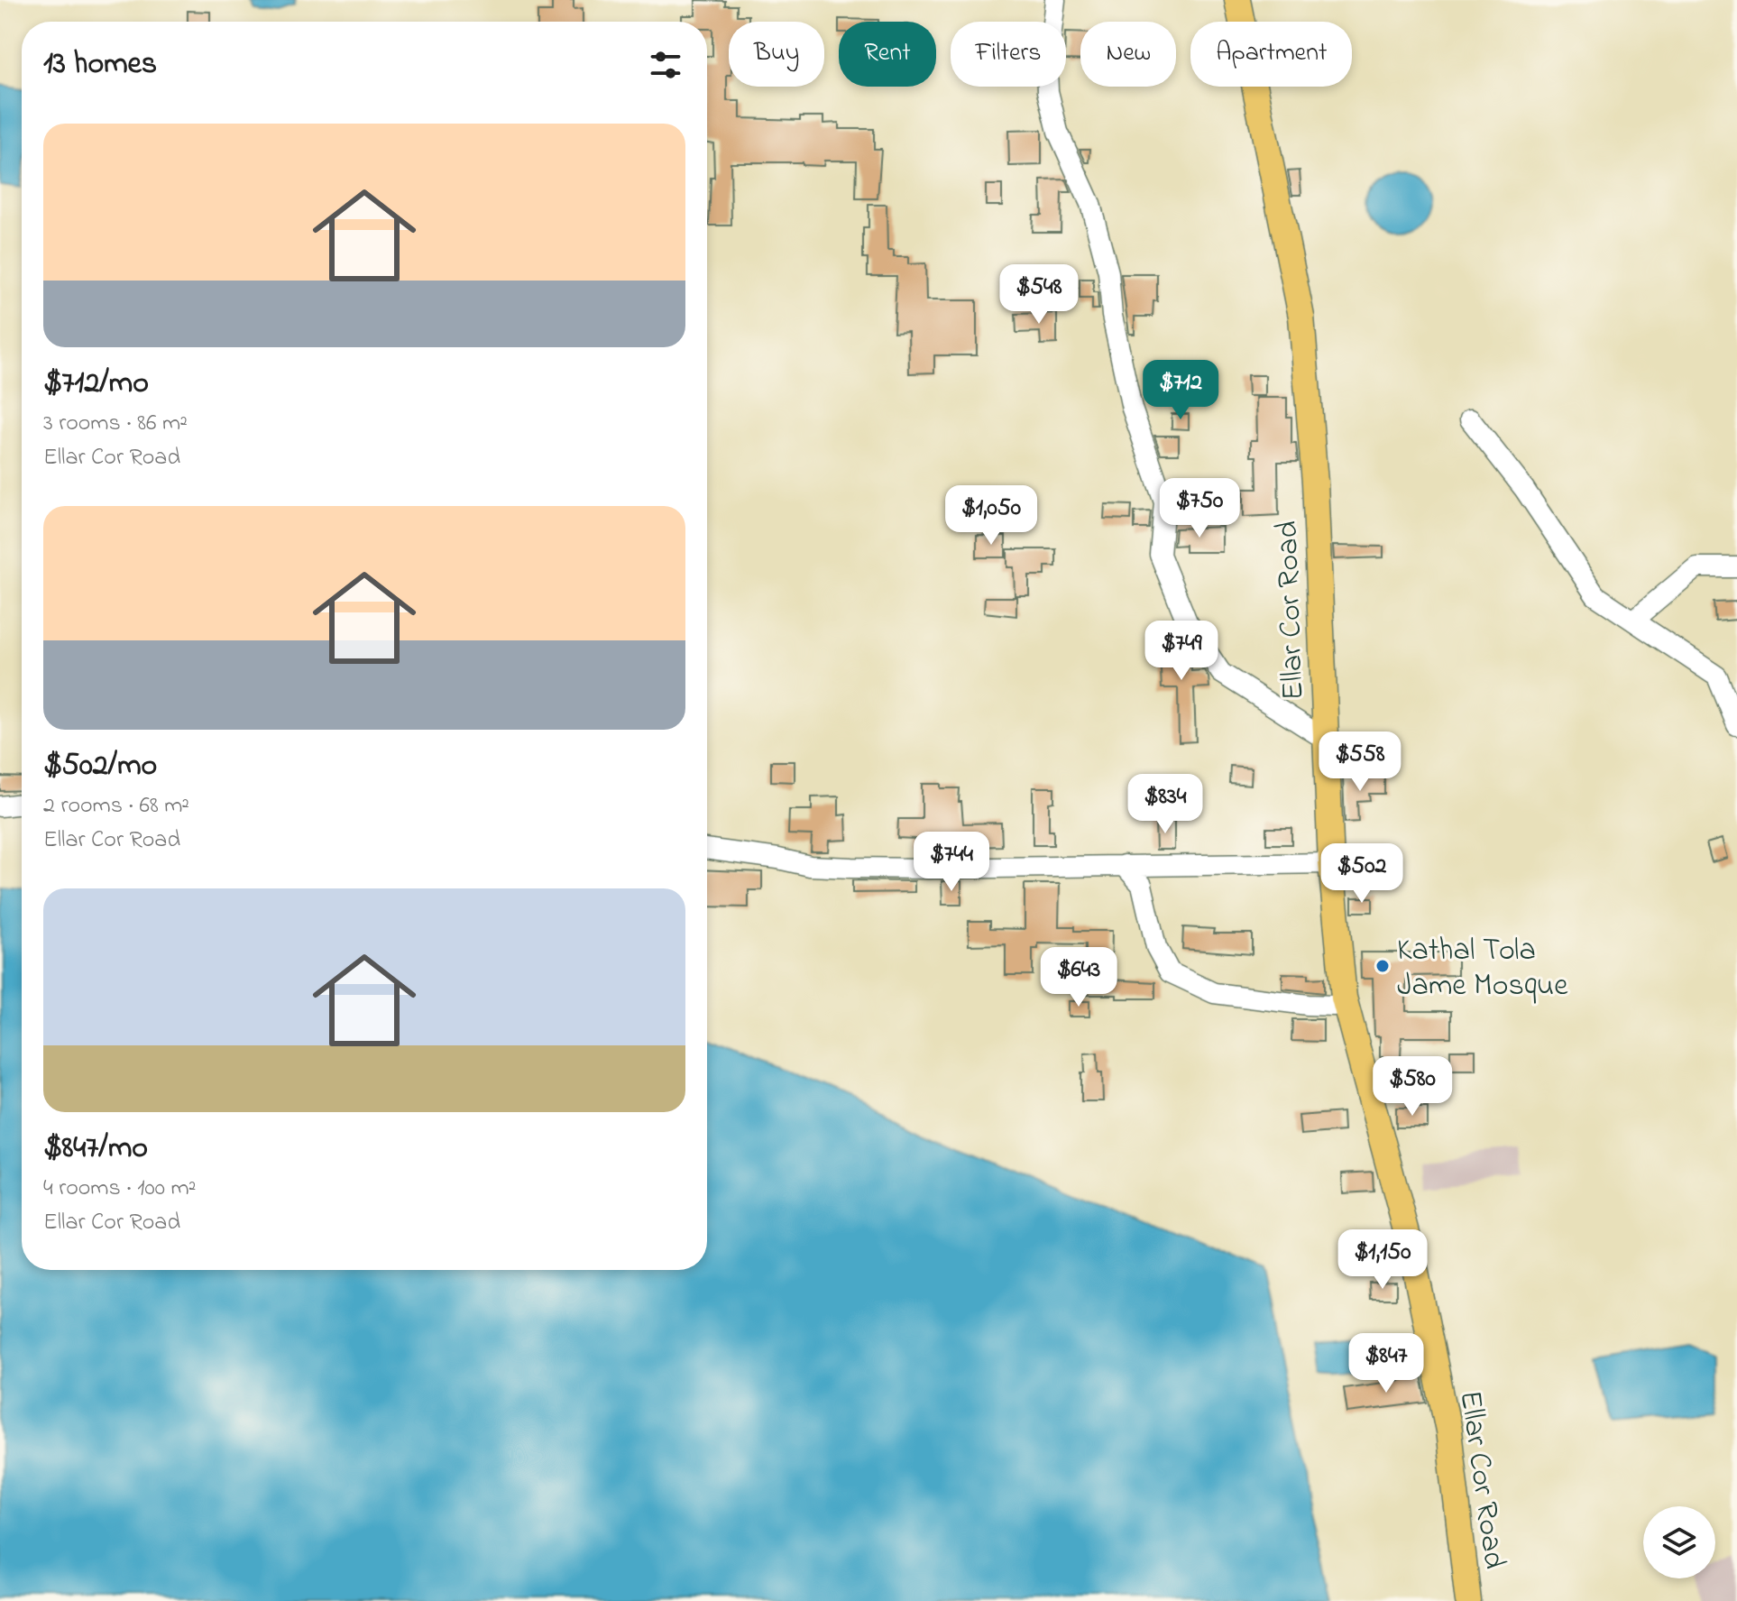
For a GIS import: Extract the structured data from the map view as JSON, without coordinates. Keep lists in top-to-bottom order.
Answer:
{
  "streets": {
    "main road": ["Ellar Cor Road"]
  },
  "places": ["Kathal Tola Jame Mosque"],
  "page": {
    "chip": [
      "Buy",
      "Rent",
      "Filters",
      "New",
      "Apartment"
    ],
    "heading": "13 homes",
    "list": [
      {
        "name": "$712/mo",
        "note": "3 rooms · 86 m² · Ellar Cor Road"
      },
      {
        "name": "$502/mo",
        "note": "2 rooms · 68 m² · Ellar Cor Road"
      },
      {
        "name": "$847/mo",
        "note": "4 rooms · 100 m² · Ellar Cor Road"
      }
    ],
    "price": [
      "$548",
      "$712",
      "$750",
      "$1,050",
      "$749",
      "$558",
      "$834",
      "$744",
      "$502",
      "$643",
      "$580",
      "$1,150",
      "$847"
    ]
  }
}
